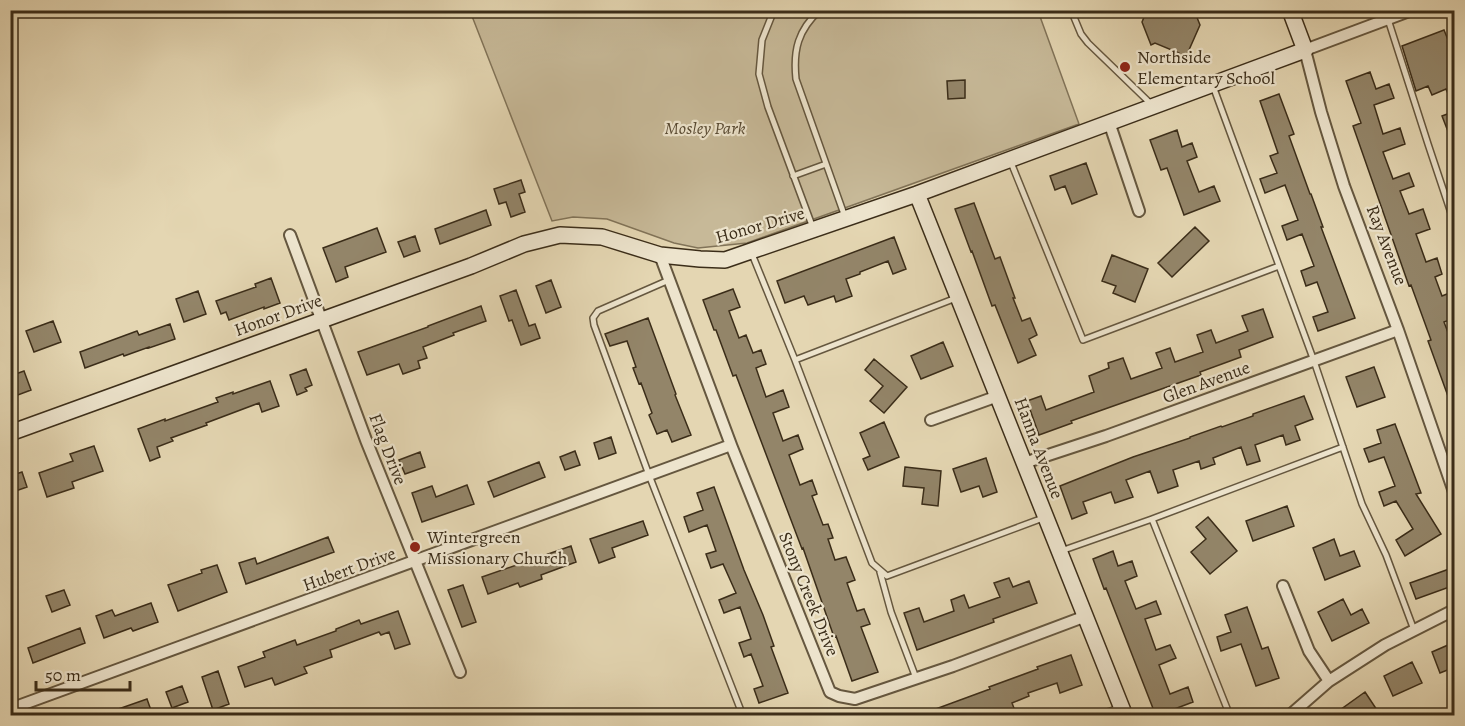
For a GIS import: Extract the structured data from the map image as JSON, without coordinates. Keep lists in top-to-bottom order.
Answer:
{
  "streets": {
    "street": [
      "Honor Drive",
      "Ray Avenue",
      "Glen Avenue",
      "Hanna Avenue",
      "Flag Drive",
      "Hubert Drive",
      "Stony Creek Drive"
    ]
  },
  "crossings": [
    ["Honor Drive", "Ray Avenue"],
    ["Honor Drive", "Hanna Avenue"],
    ["Honor Drive", "Flag Drive"],
    ["Honor Drive", "Stony Creek Drive"],
    ["Ray Avenue", "Glen Avenue"],
    ["Glen Avenue", "Hanna Avenue"],
    ["Hanna Avenue", "Stony Creek Drive"],
    ["Flag Drive", "Hubert Drive"],
    ["Hubert Drive", "Stony Creek Drive"]
  ],
  "parks": ["Mosley Park"],
  "places": ["Northside Elementary School", "Wintergreen Missionary Church"],
  "scale_bar": "50 m"
}
